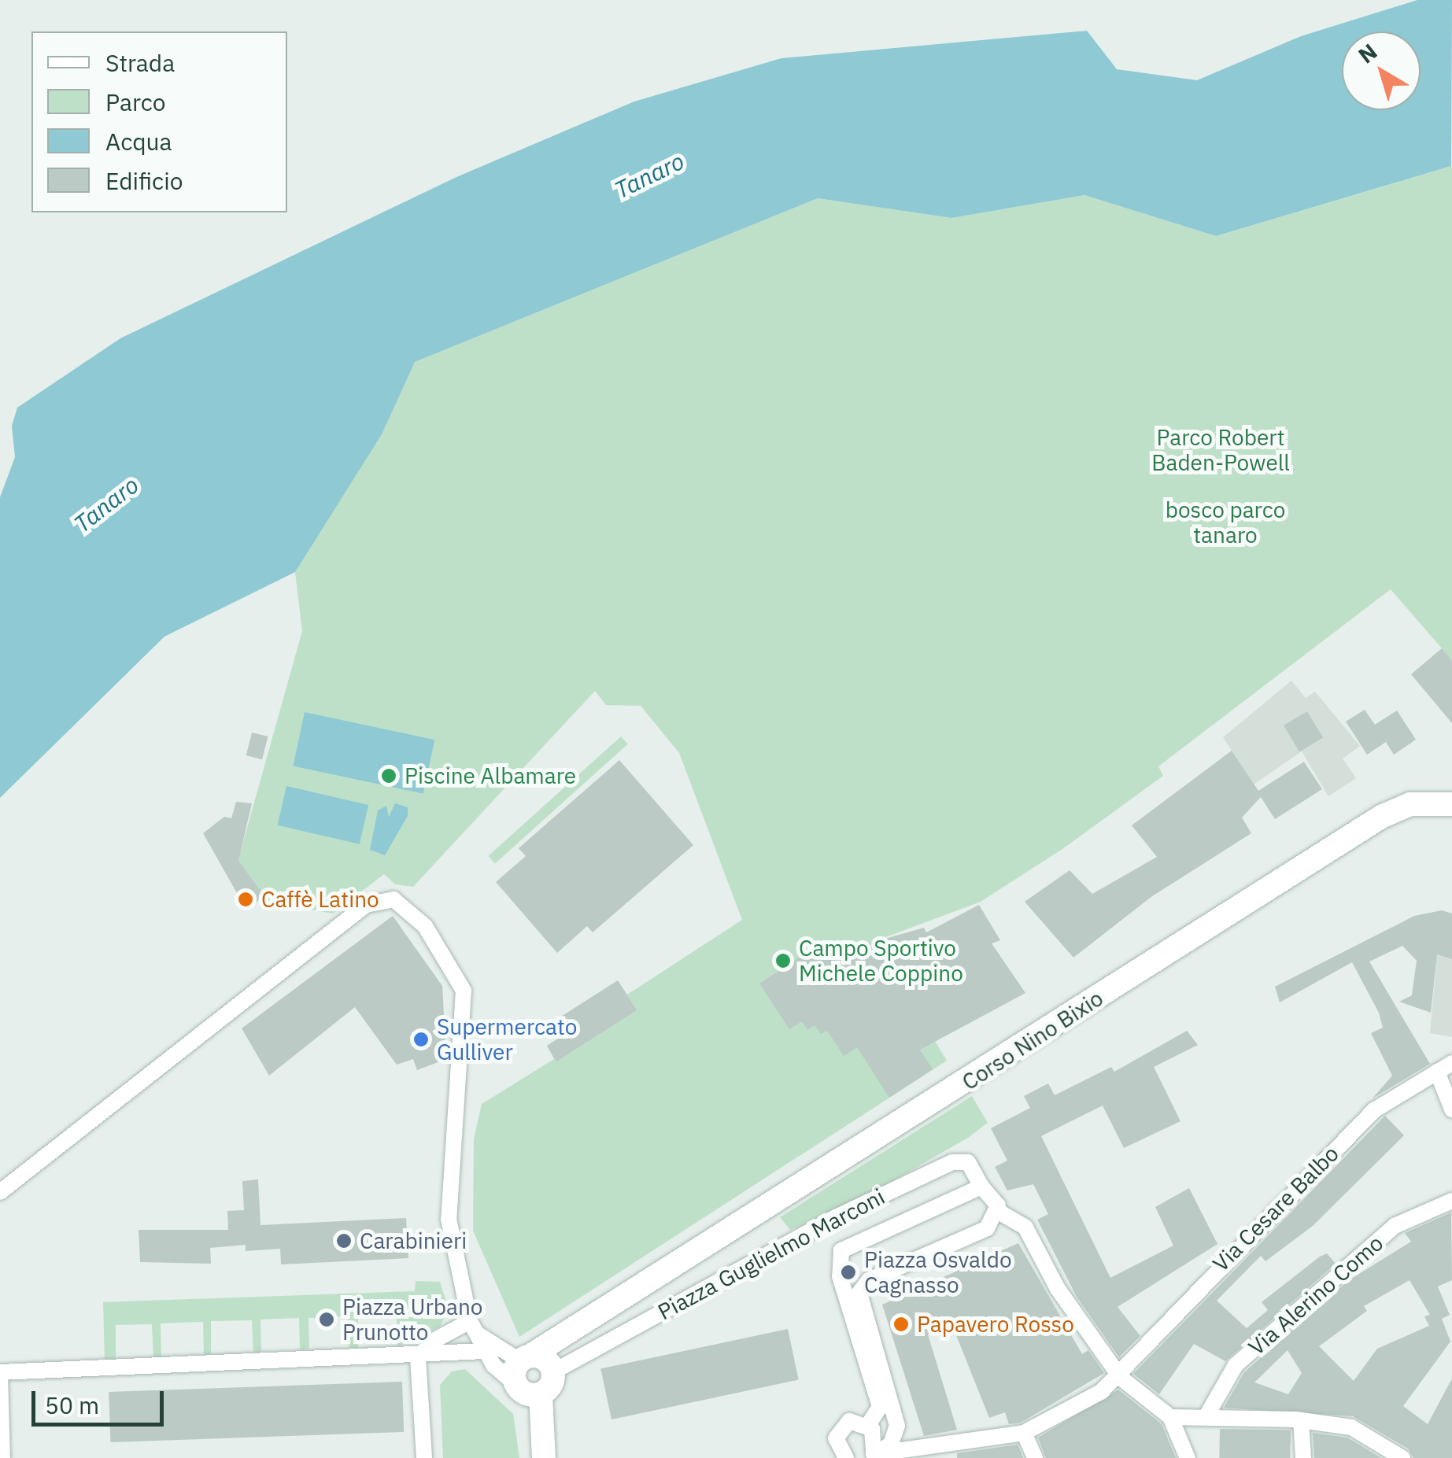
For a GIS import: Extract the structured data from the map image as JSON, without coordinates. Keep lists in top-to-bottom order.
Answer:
{
  "streets": {
    "main road": ["Corso Nino Bixio"],
    "street": ["Via Cesare Balbo", "Piazza Guglielmo Marconi", "Via Alerino Como"]
  },
  "crossings": [
    ["Corso Nino Bixio", "Piazza Guglielmo Marconi"],
    ["Via Cesare Balbo", "Piazza Guglielmo Marconi"]
  ],
  "water": ["Tanaro"],
  "parks": ["Parco Robert Baden-Powell", "bosco parco tanaro"],
  "places": [
    "Piscine Albamare",
    "Caffè Latino",
    "Campo Sportivo Michele Coppino",
    "Supermercato Gulliver",
    "Carabinieri",
    "Piazza Osvaldo Cagnasso",
    "Piazza Urbano Prunotto",
    "Papavero Rosso"
  ],
  "legend": [
    "Strada",
    "Parco",
    "Acqua",
    "Edificio"
  ],
  "scale_bar": "50 m",
  "north": "top left"
}
